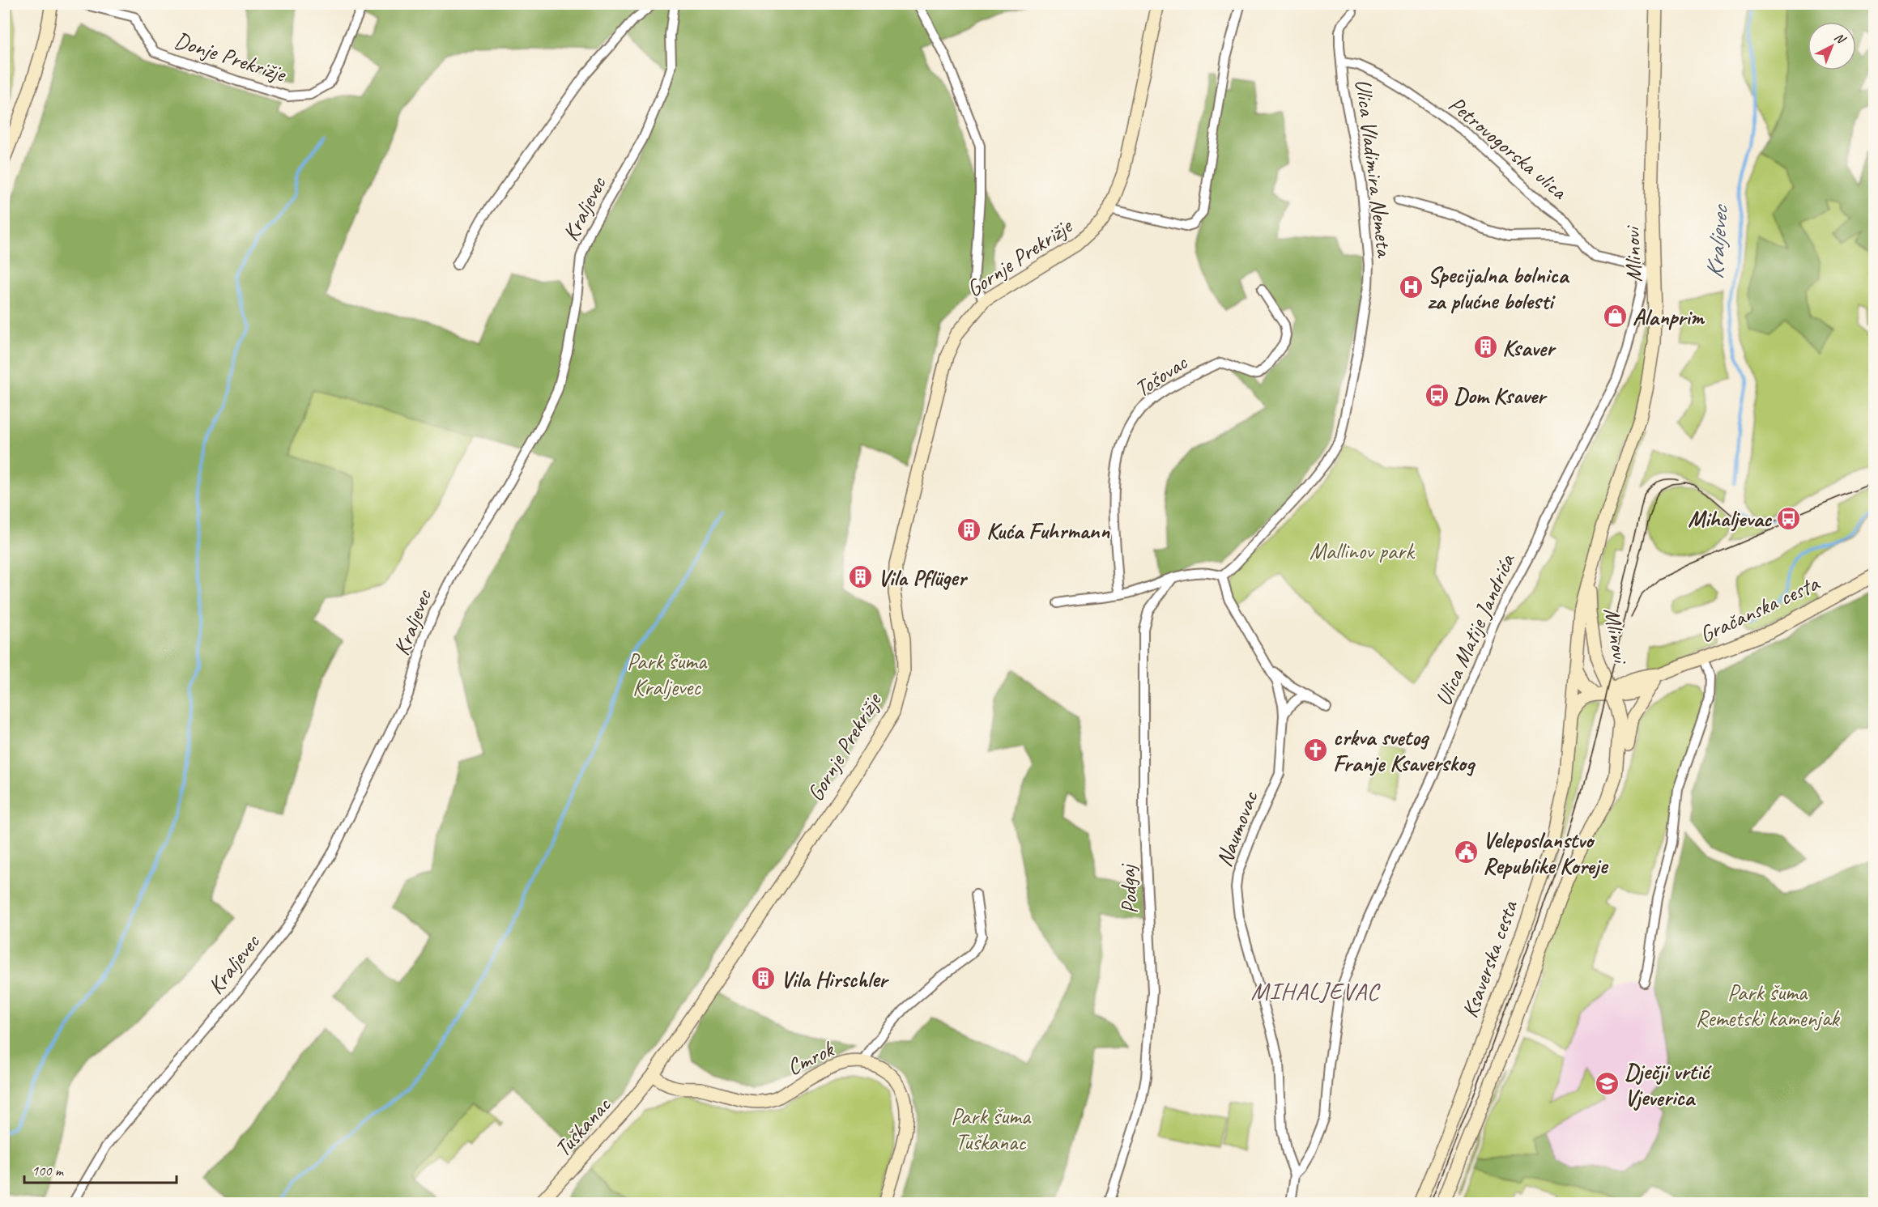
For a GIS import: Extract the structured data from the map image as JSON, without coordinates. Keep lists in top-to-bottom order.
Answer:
{
  "streets": {
    "main road": [
      "Mlinovi",
      "Gornje Prekrižje",
      "Gračanska cesta",
      "Ksaverska cesta",
      "Cmrok",
      "Tuškanac"
    ],
    "street": [
      "Donje Prekrižje",
      "Petrovogorska ulica",
      "Ulica Vladimira Nemeta",
      "Kraljevec",
      "Tošovac",
      "Ulica Matije Jandrića",
      "Naumovac",
      "Podgaj"
    ]
  },
  "crossings": [
    ["Petrovogorska ulica", "Ulica Vladimira Nemeta"],
    ["Petrovogorska ulica", "Ulica Matije Jandrića"],
    ["Ulica Vladimira Nemeta", "Naumovac"],
    ["Mlinovi", "Gračanska cesta"],
    ["Mlinovi", "Ksaverska cesta"],
    ["Gornje Prekrižje", "Cmrok"],
    ["Gornje Prekrižje", "Tuškanac"],
    ["Gračanska cesta", "Ksaverska cesta"],
    ["Ulica Matije Jandrića", "Naumovac"],
    ["Cmrok", "Tuškanac"]
  ],
  "districts": ["MIHALJEVAC"],
  "water": ["Kraljevec"],
  "parks": [
    "Mallinov park",
    "Park šuma Kraljevec",
    "Park šuma Remetski kamenjak",
    "Park šuma Tuškanac"
  ],
  "places": {
    "hospital": ["Specijalna bolnica za plućne bolesti"],
    "shop": ["Alanprim"],
    "building": [
      "Ksaver",
      "Kuća Fuhrmann",
      "Vila Pflüger",
      "Vila Hirschler"
    ],
    "bus stop": ["Dom Ksaver", "Mihaljevac"],
    "church": ["crkva svetog Franje Ksaverskog"],
    "public building": ["Veleposlanstvo Republike Koreje"],
    "school or university": ["Dječji vrtić Vjeverica"]
  },
  "scale_bar": "100 m",
  "north": "top right"
}
